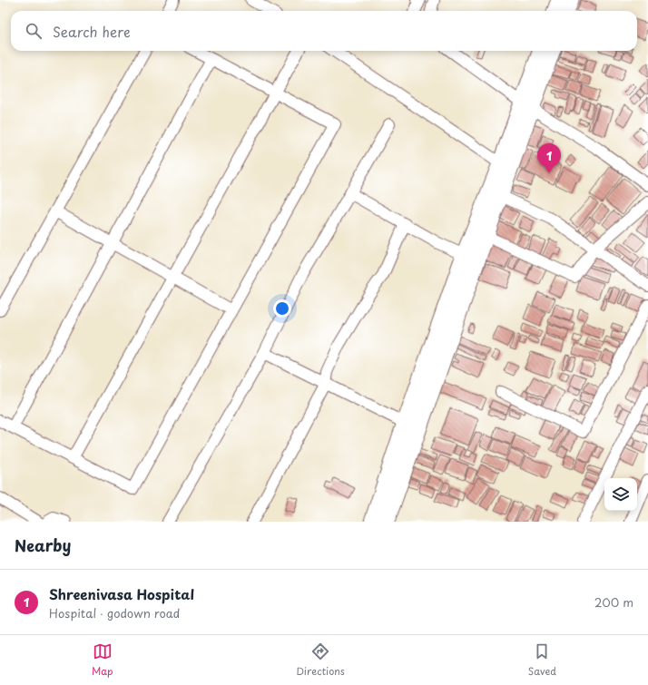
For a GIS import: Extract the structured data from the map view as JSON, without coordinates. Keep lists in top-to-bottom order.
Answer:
{
  "page": {
    "search": "Search here",
    "pins": "1",
    "heading": "Nearby",
    "list": [
      {
        "mark": "1",
        "name": "Shreenivasa Hospital",
        "note": "Hospital · godown road",
        "value": "200 m"
      }
    ],
    "nav": ["Map", "Directions", "Saved"]
  }
}
